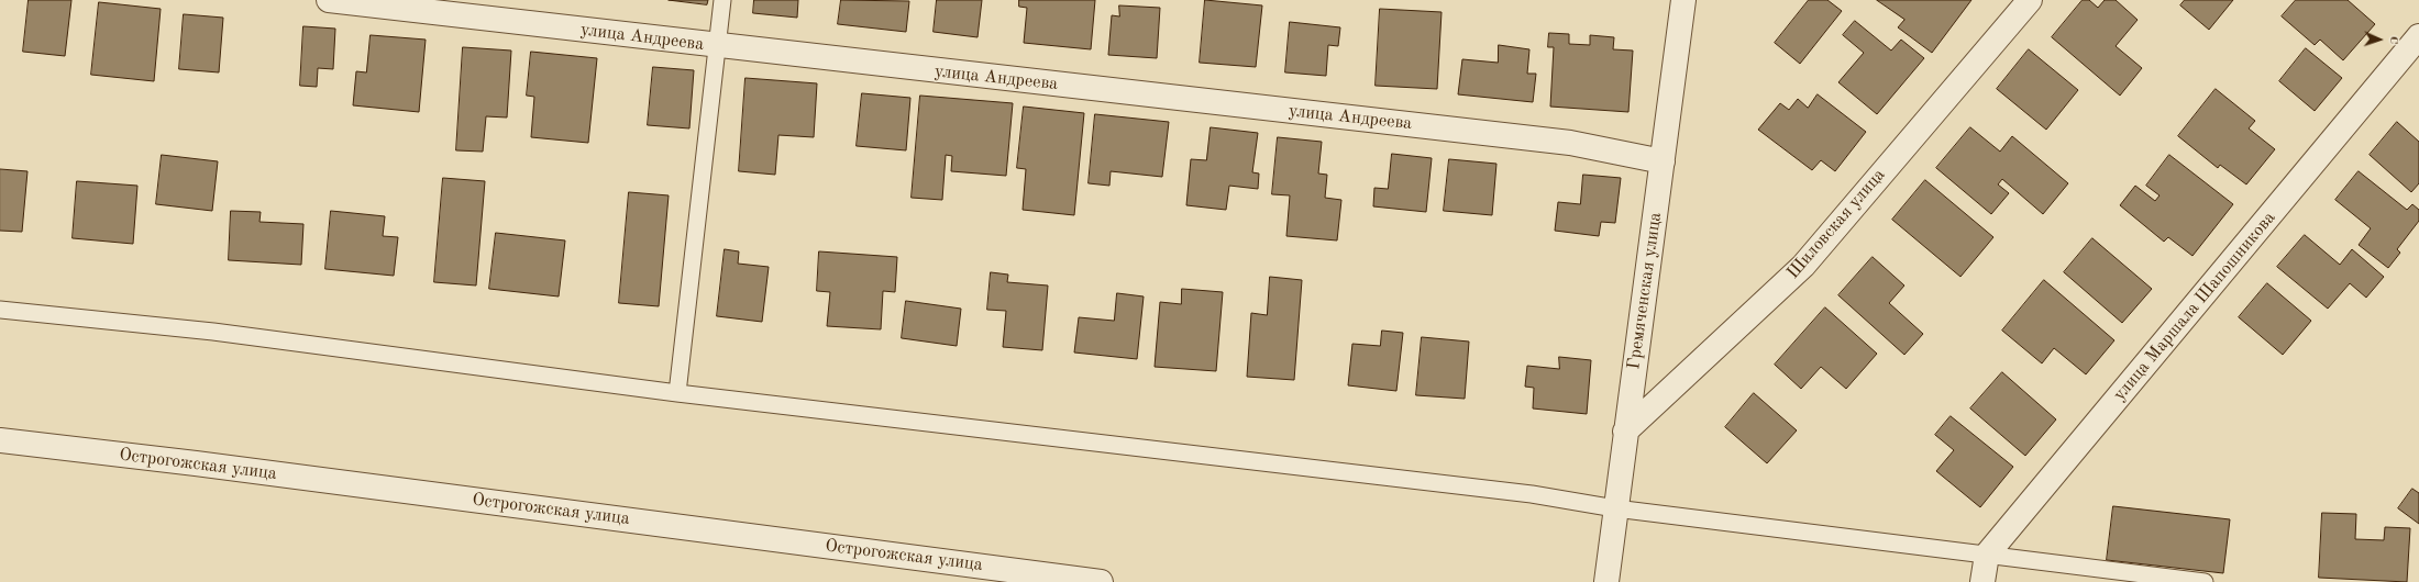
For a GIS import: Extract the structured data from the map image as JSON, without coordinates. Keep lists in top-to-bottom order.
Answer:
{
  "streets": {
    "street": [
      "улица Андреева",
      "Шиловская улица",
      "Гремяченская улица",
      "улица Маршала Шапошникова",
      "Острогожская улица"
    ]
  },
  "crossings": [
    ["улица Андреева", "Гремяченская улица"],
    ["Шиловская улица", "Гремяченская улица"]
  ],
  "north": "right"
}
